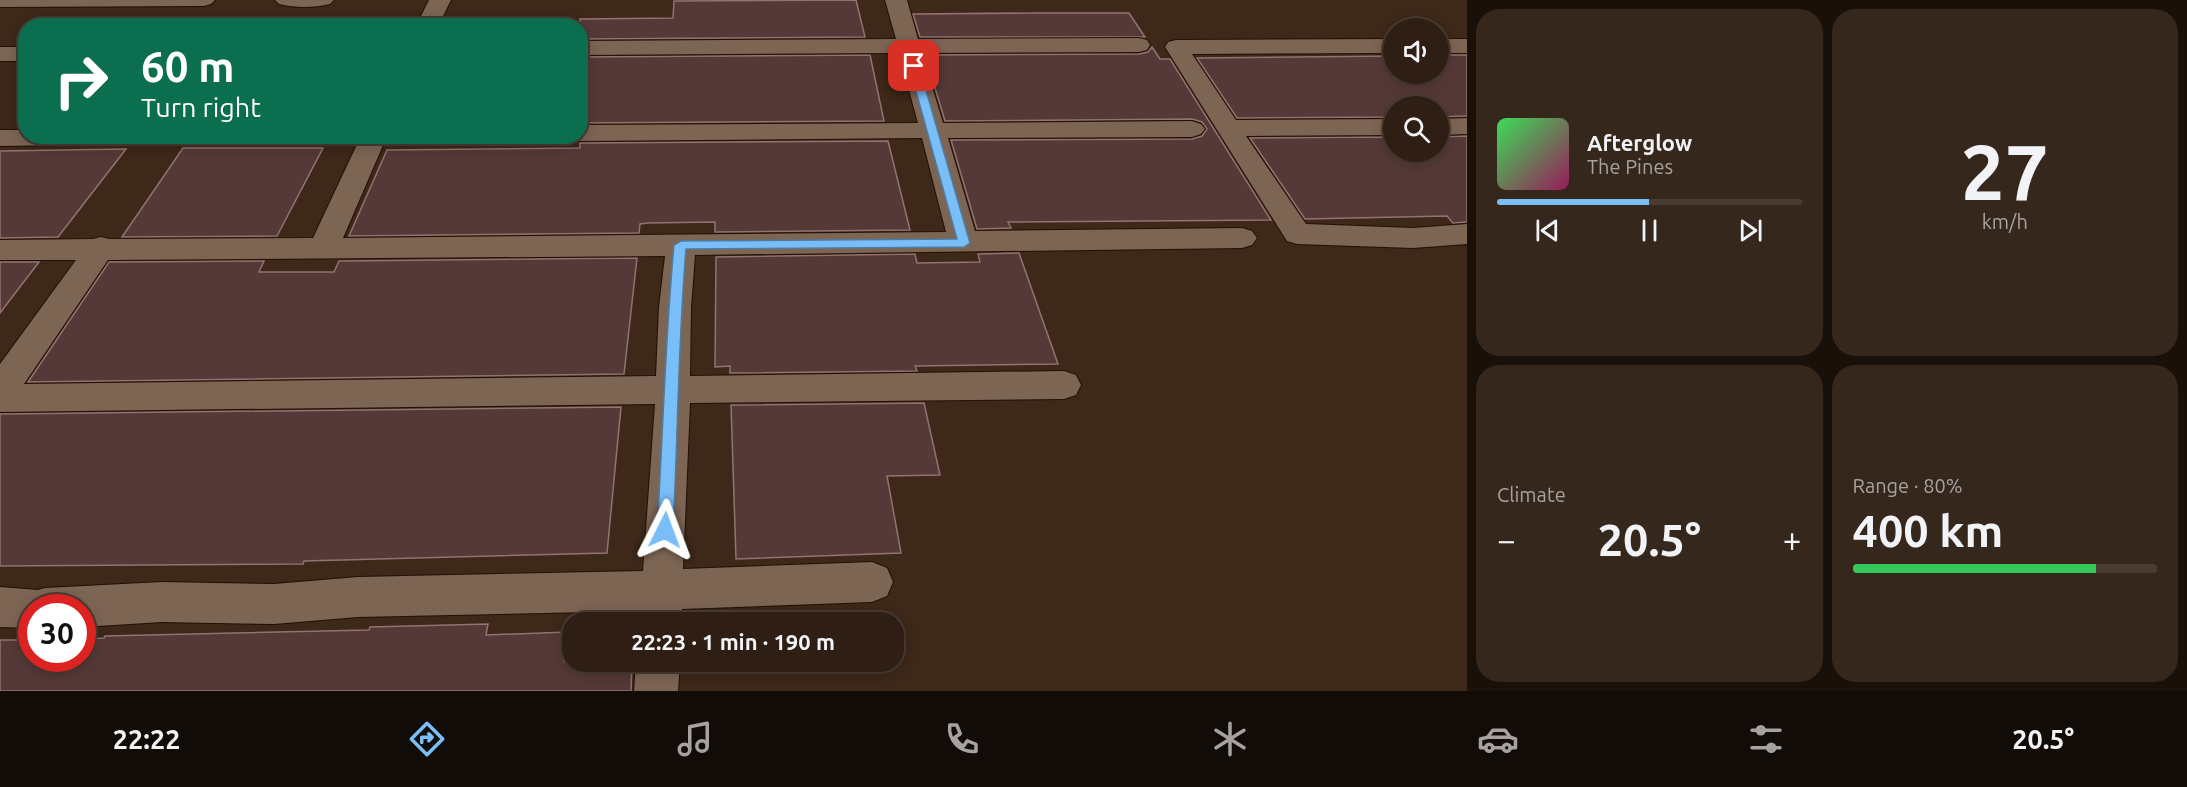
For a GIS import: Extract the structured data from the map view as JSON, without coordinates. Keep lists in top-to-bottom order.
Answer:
{
  "page": {
    "tile": [
      ["27", "km/h"],
      "Climate",
      ["Range · 80%", "400 km"]
    ],
    "turn": ["60 m", "Turn right"],
    "song": ["Afterglow", "The Pines"],
    "heat": ["−", "20.5°", "+"],
    "limit": "30",
    "trip": "22:23 · 1 min · 190 m",
    "tabs": ["22:22", "20.5°"]
  }
}
